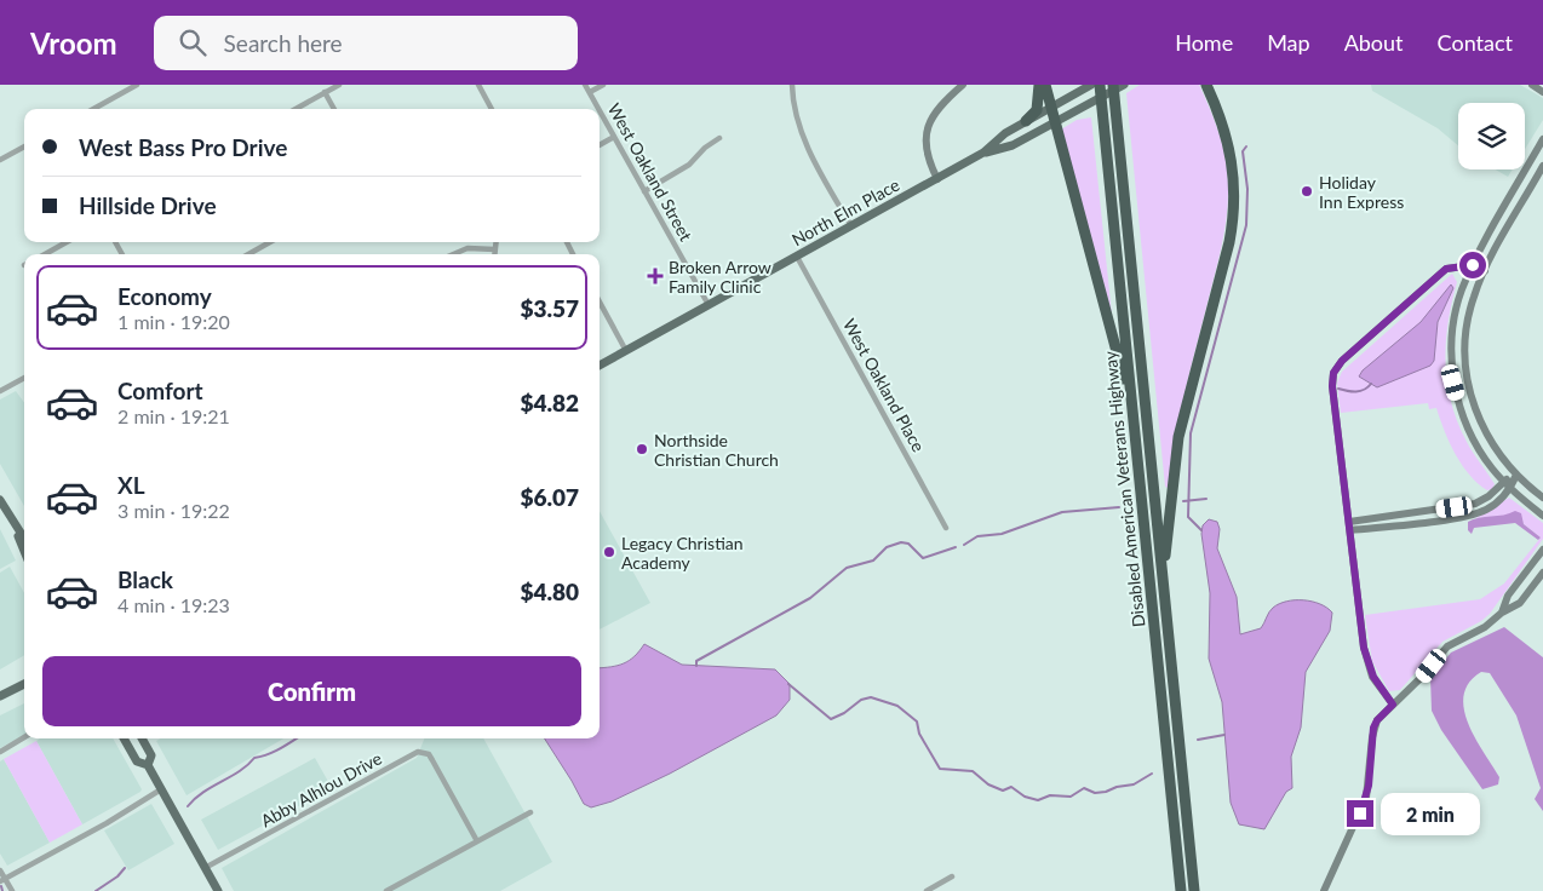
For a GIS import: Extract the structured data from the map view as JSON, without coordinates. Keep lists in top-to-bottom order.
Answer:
{
  "streets": {
    "highway": ["Disabled American Veterans Highway"],
    "main road": ["North Elm Place"],
    "street": ["West Oakland Street", "West Oakland Place", "Abby Alhlou Drive"]
  },
  "crossings": [
    ["West Oakland Street", "North Elm Place"],
    ["North Elm Place", "West Oakland Place"]
  ],
  "places": {
    "other": ["Holiday Inn Express", "Northside Christian Church", "Legacy Christian Academy"],
    "health": ["Broken Arrow Family Clinic"]
  },
  "page": {
    "header": "Vroom",
    "search": "Search here",
    "nav": [
      "Home",
      "Map",
      "About",
      "Contact"
    ],
    "banner": ["West Bass Pro Drive", "Hillside Drive"],
    "list": [
      {
        "name": "Economy",
        "note": "1 min · 19:20",
        "value": "$3.57"
      },
      {
        "name": "Comfort",
        "note": "2 min · 19:21",
        "value": "$4.82"
      },
      {
        "name": "XL",
        "note": "3 min · 19:22",
        "value": "$6.07"
      },
      {
        "name": "Black",
        "note": "4 min · 19:23",
        "value": "$4.80"
      }
    ],
    "buttons": "Confirm",
    "bubble": "2 min"
  }
}
